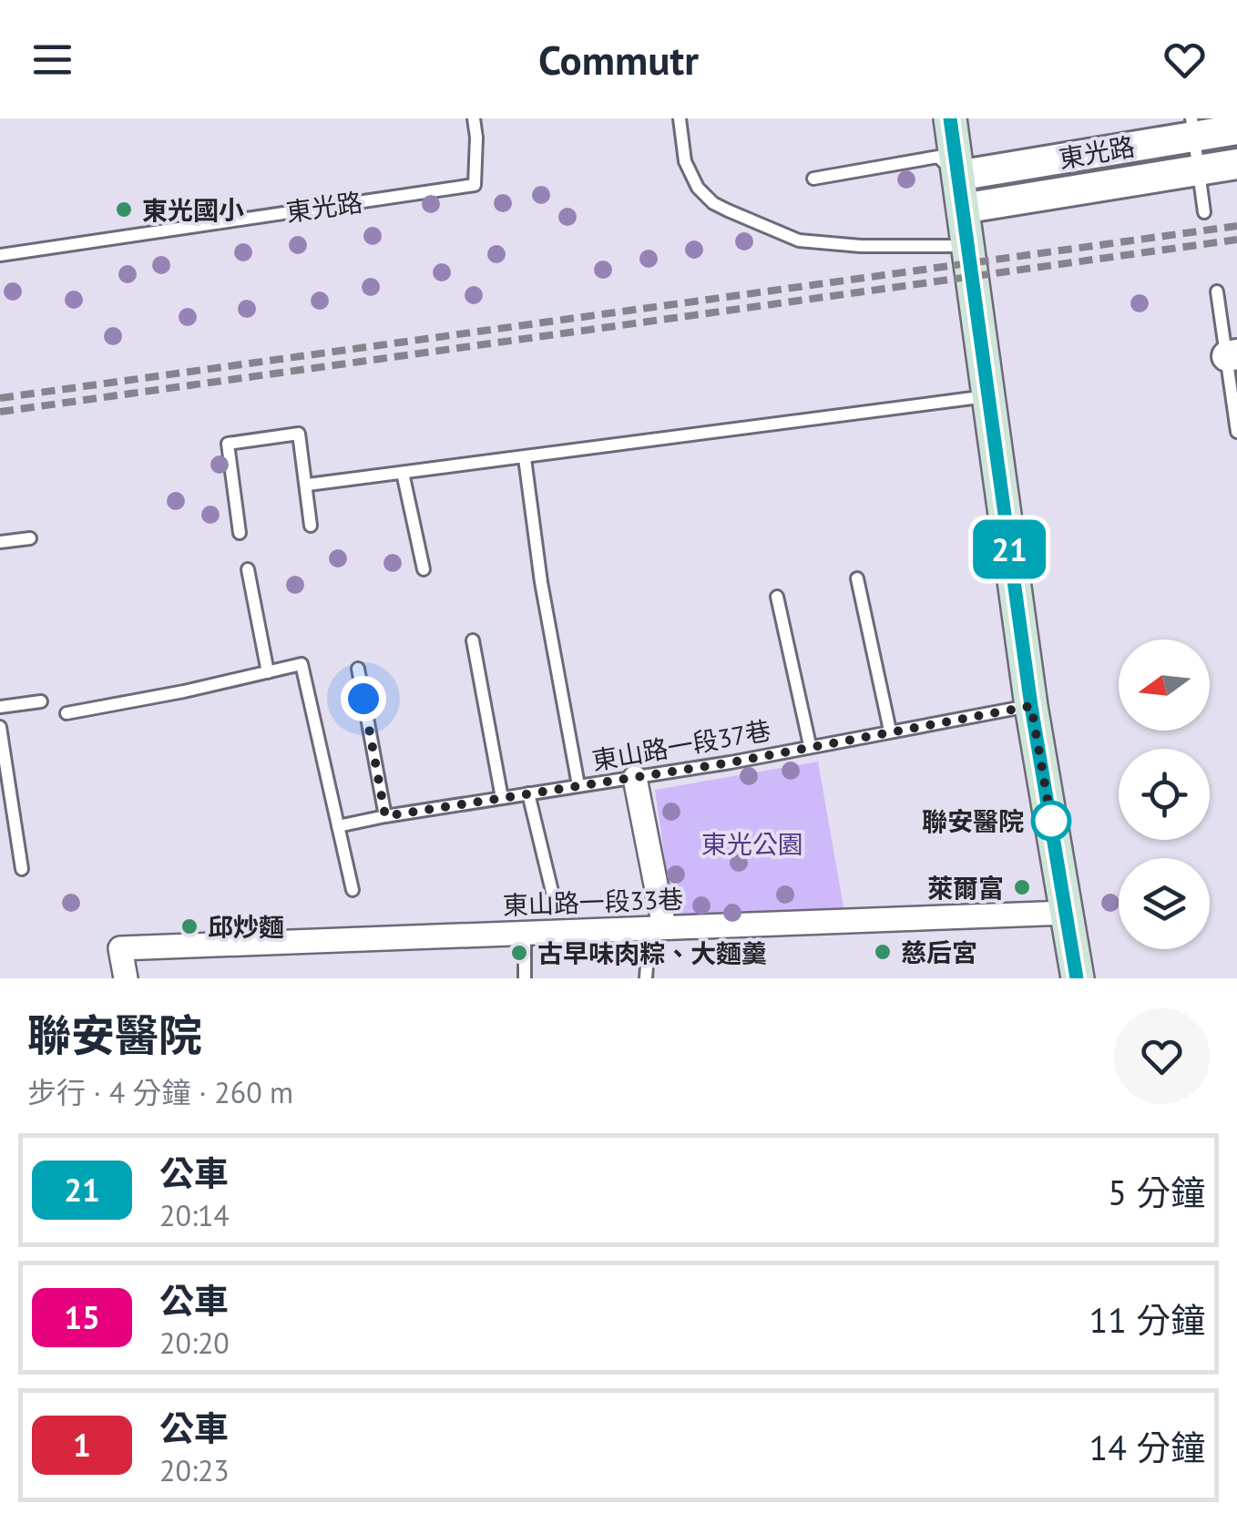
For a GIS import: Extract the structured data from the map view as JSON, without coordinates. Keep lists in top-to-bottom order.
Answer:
{
  "streets": {
    "street": ["東光路", "東山路一段33巷"],
    "lane": ["東山路一段37巷"]
  },
  "parks": ["東光公園"],
  "places": [
    "東光國小",
    "聯安醫院",
    "萊爾富",
    "邱炒麵",
    "慈后宮",
    "古早味肉粽、大麵羹"
  ],
  "lines": ["bus line 21"],
  "north": "left",
  "page": {
    "header": "Commutr",
    "on_map": "21",
    "heading": ["聯安醫院", "步行 · 4 分鐘 · 260 m"],
    "list": [
      {
        "mark": "21",
        "name": "公車",
        "note": "20:14",
        "value": "5 分鐘"
      },
      {
        "mark": "15",
        "name": "公車",
        "note": "20:20",
        "value": "11 分鐘"
      },
      {
        "mark": "1",
        "name": "公車",
        "note": "20:23",
        "value": "14 分鐘"
      }
    ]
  }
}
